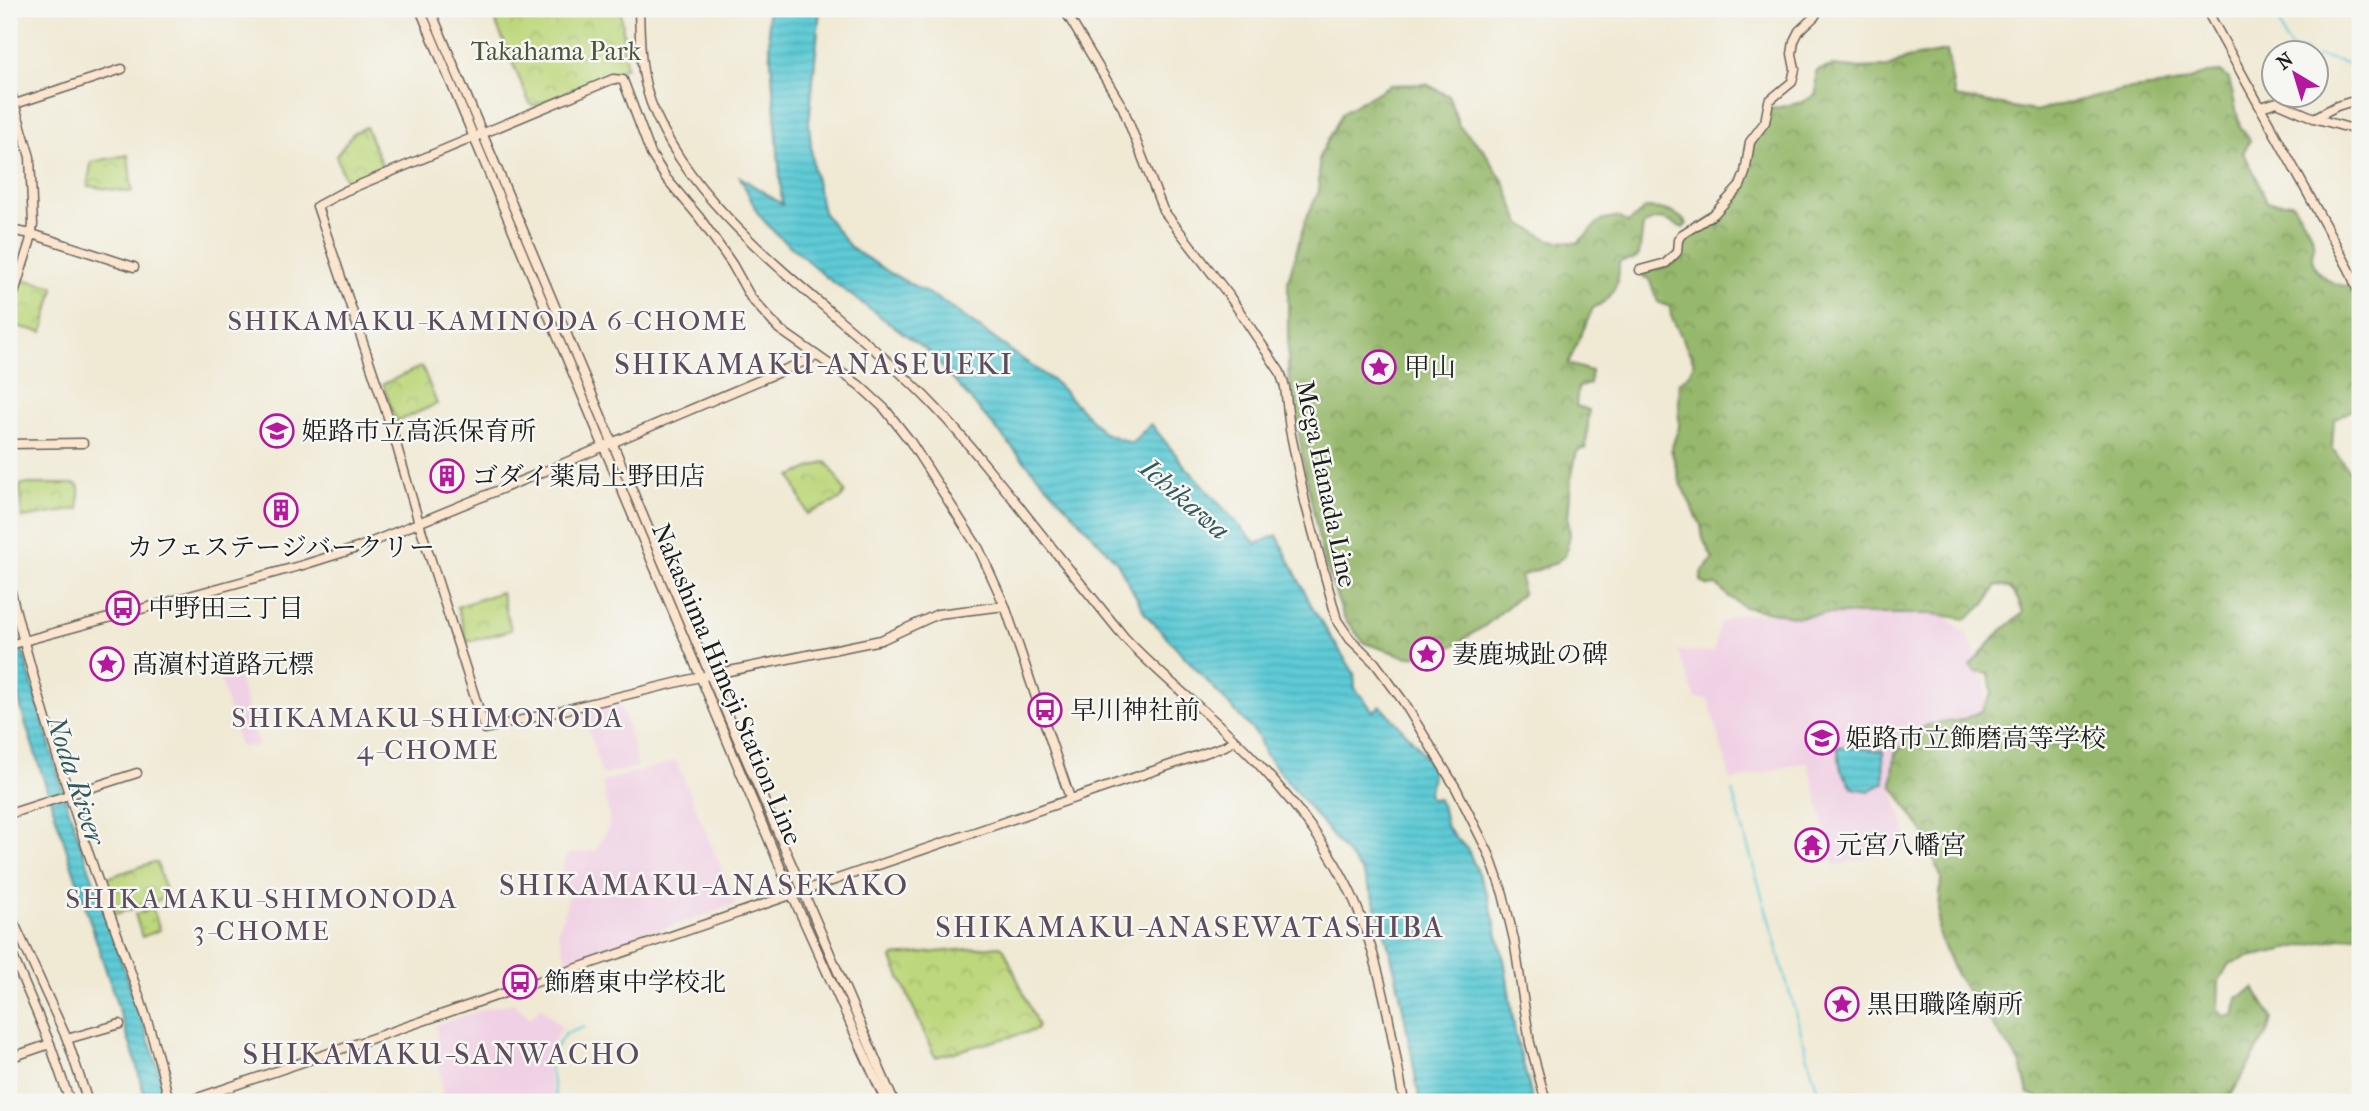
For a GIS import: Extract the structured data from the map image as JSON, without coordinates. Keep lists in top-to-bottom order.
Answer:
{
  "streets": {
    "street": ["Mega Hanada Line", "Nakashima Himeji Station Line"]
  },
  "districts": [
    "SHIKAMAKU-KAMINODA 6-CHOME",
    "SHIKAMAKU-ANASEUEKI",
    "SHIKAMAKU-SHIMONODA 4-CHOME",
    "SHIKAMAKU-ANASEKAKO",
    "SHIKAMAKU-SHIMONODA 3-CHOME",
    "SHIKAMAKU-ANASEWATASHIBA",
    "SHIKAMAKU-SANWACHO"
  ],
  "water": ["Ichikawa", "Noda River"],
  "parks": ["Takahama Park"],
  "places": {
    "place": [
      "甲山",
      "妻鹿城趾の碑",
      "髙濵村道路元標",
      "黒田職隆廟所"
    ],
    "school or university": ["姫路市立高浜保育所", "姫路市立飾磨高等学校"],
    "building": ["ゴダイ薬局上野田店", "カフェステージバークリー"],
    "bus stop": ["中野田三丁目", "早川神社前", "飾磨東中学校北"],
    "temple": ["元宮八幡宮"]
  },
  "north": "top left"
}
